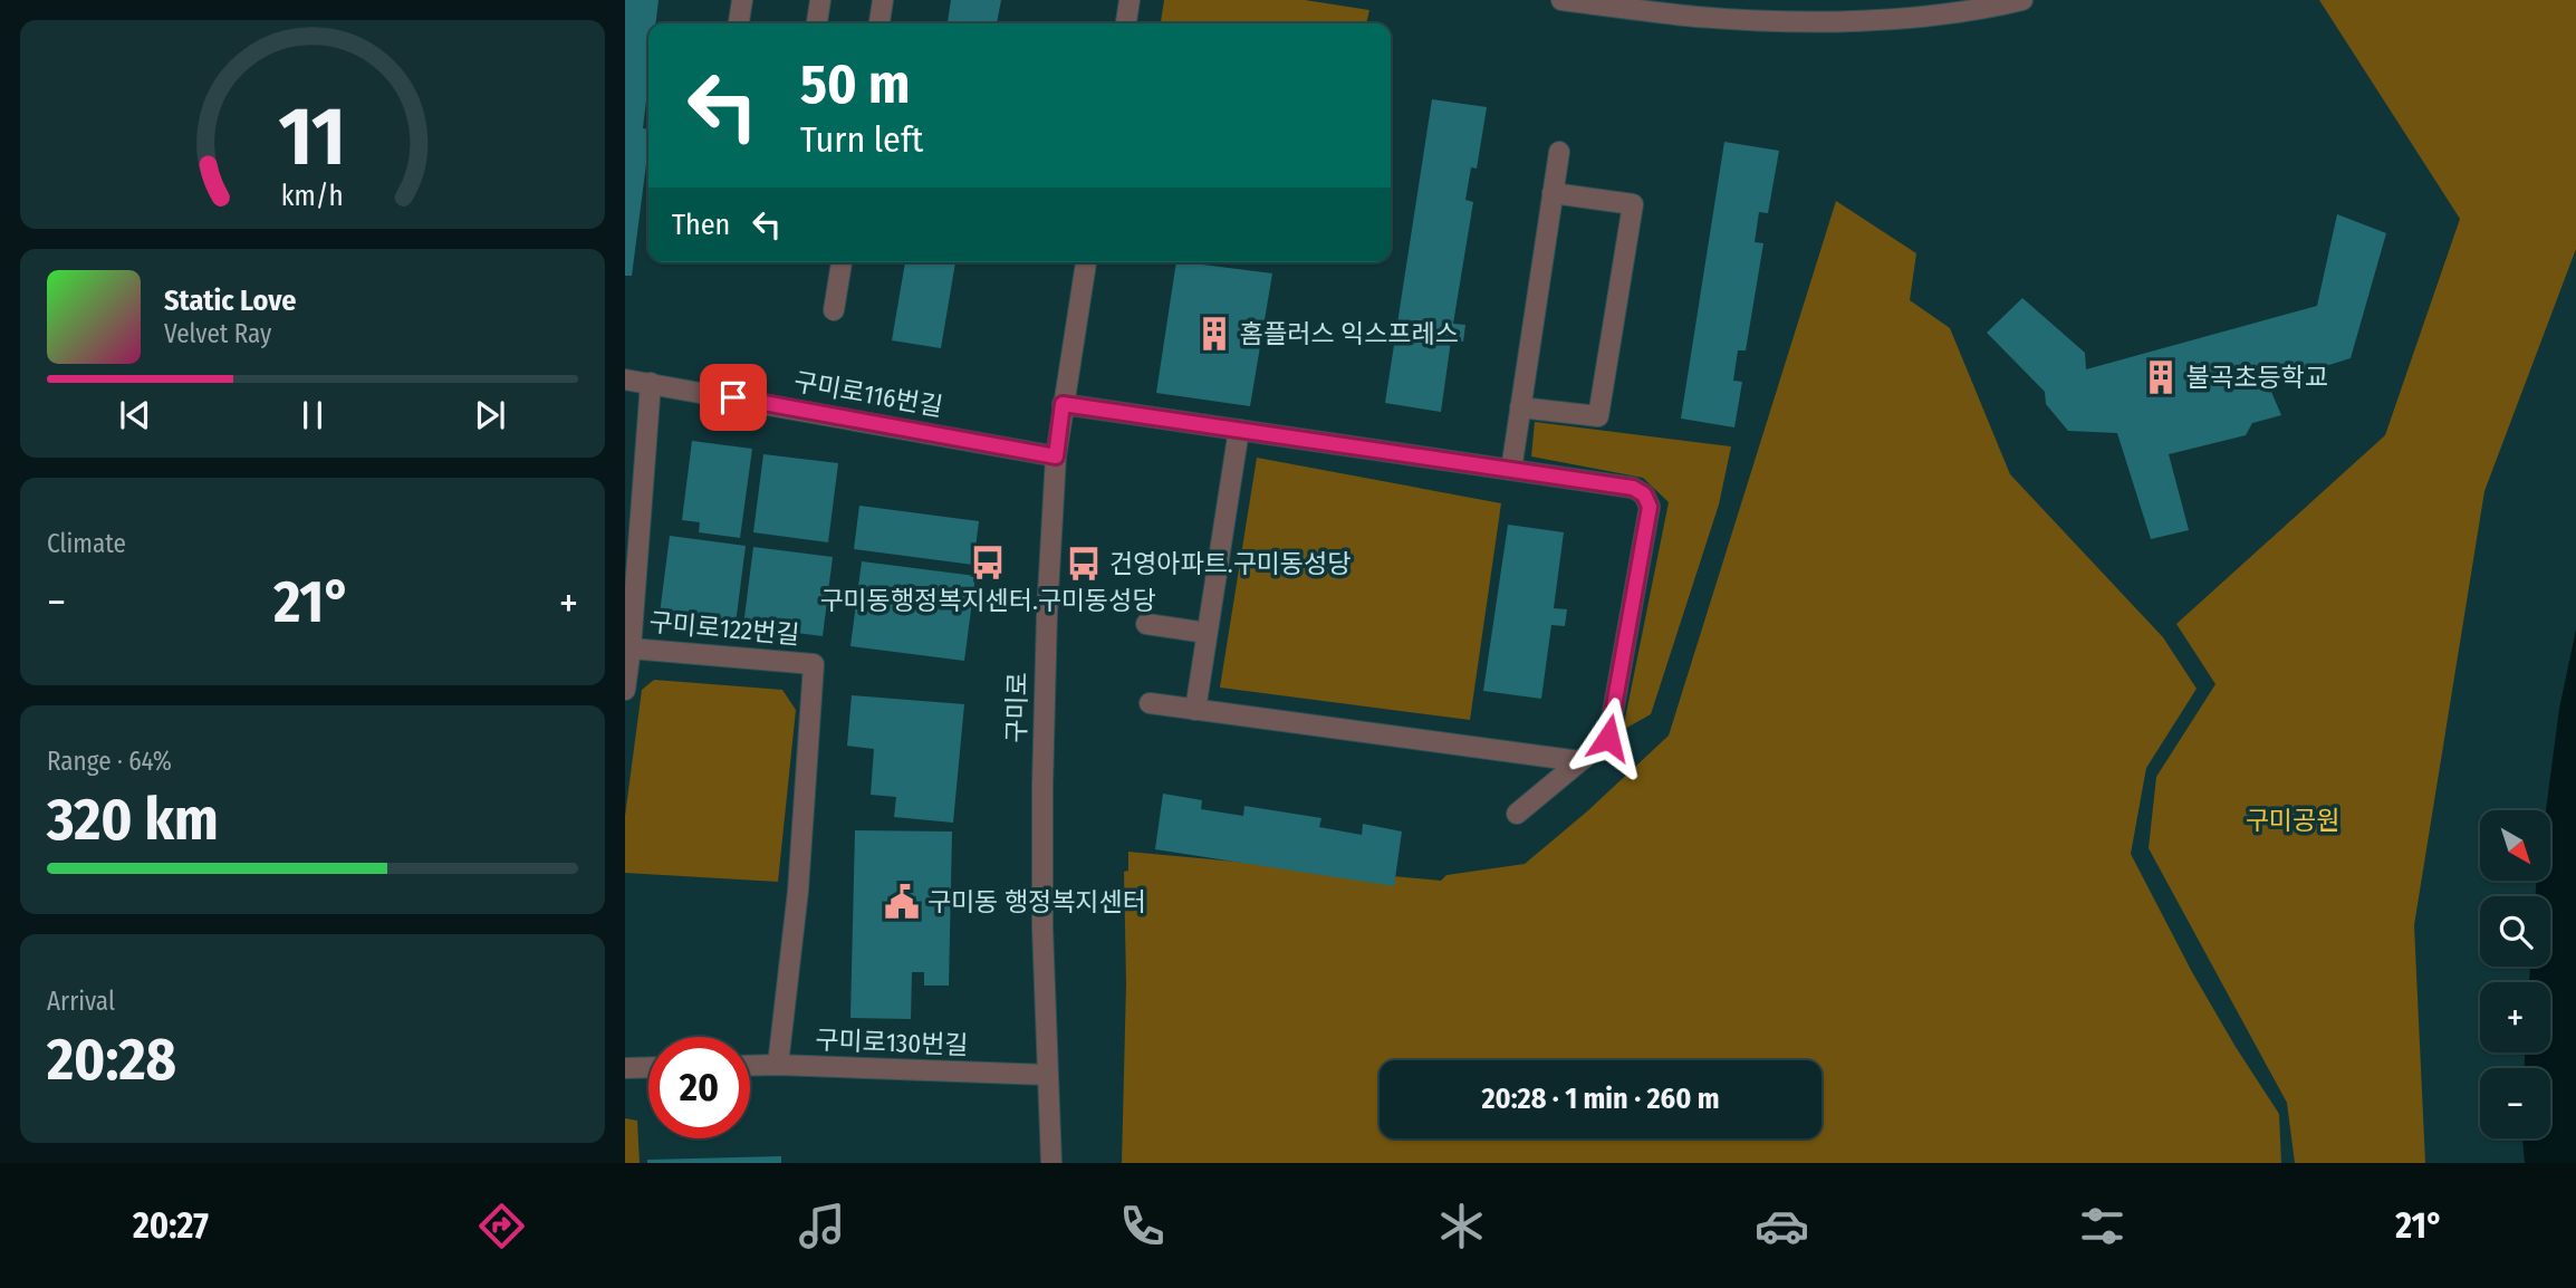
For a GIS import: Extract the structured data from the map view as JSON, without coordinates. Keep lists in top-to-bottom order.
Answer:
{
  "streets": {
    "street": [
      "구미로116번길",
      "구미로122번길",
      "구미로",
      "구미로130번길"
    ]
  },
  "crossings": [
    ["구미로116번길", "구미로"],
    ["구미로122번길", "구미로130번길"],
    ["구미로", "구미로130번길"]
  ],
  "parks": ["구미공원"],
  "places": {
    "building": ["홈플러스 익스프레스", "불곡초등학교"],
    "bus stop": ["구미동행정복지센터.구미동성당", "건영아파트.구미동성당"],
    "public building": ["구미동 행정복지센터"]
  },
  "north": "bottom right",
  "page": {
    "turn": ["50 m", "Turn left"],
    "then": "Then",
    "song": ["Static Love", "Velvet Ray"],
    "tile": [
      "Climate",
      ["Range · 64%", "320 km"],
      ["Arrival", "20:28"]
    ],
    "heat": ["−", "21°", "+"],
    "map_buttons": ["+", "−"],
    "limit": "20",
    "trip": "20:28 · 1 min · 260 m",
    "tabs": ["20:27", "21°"],
    "gauge": ["11", "km/h"]
  }
}
